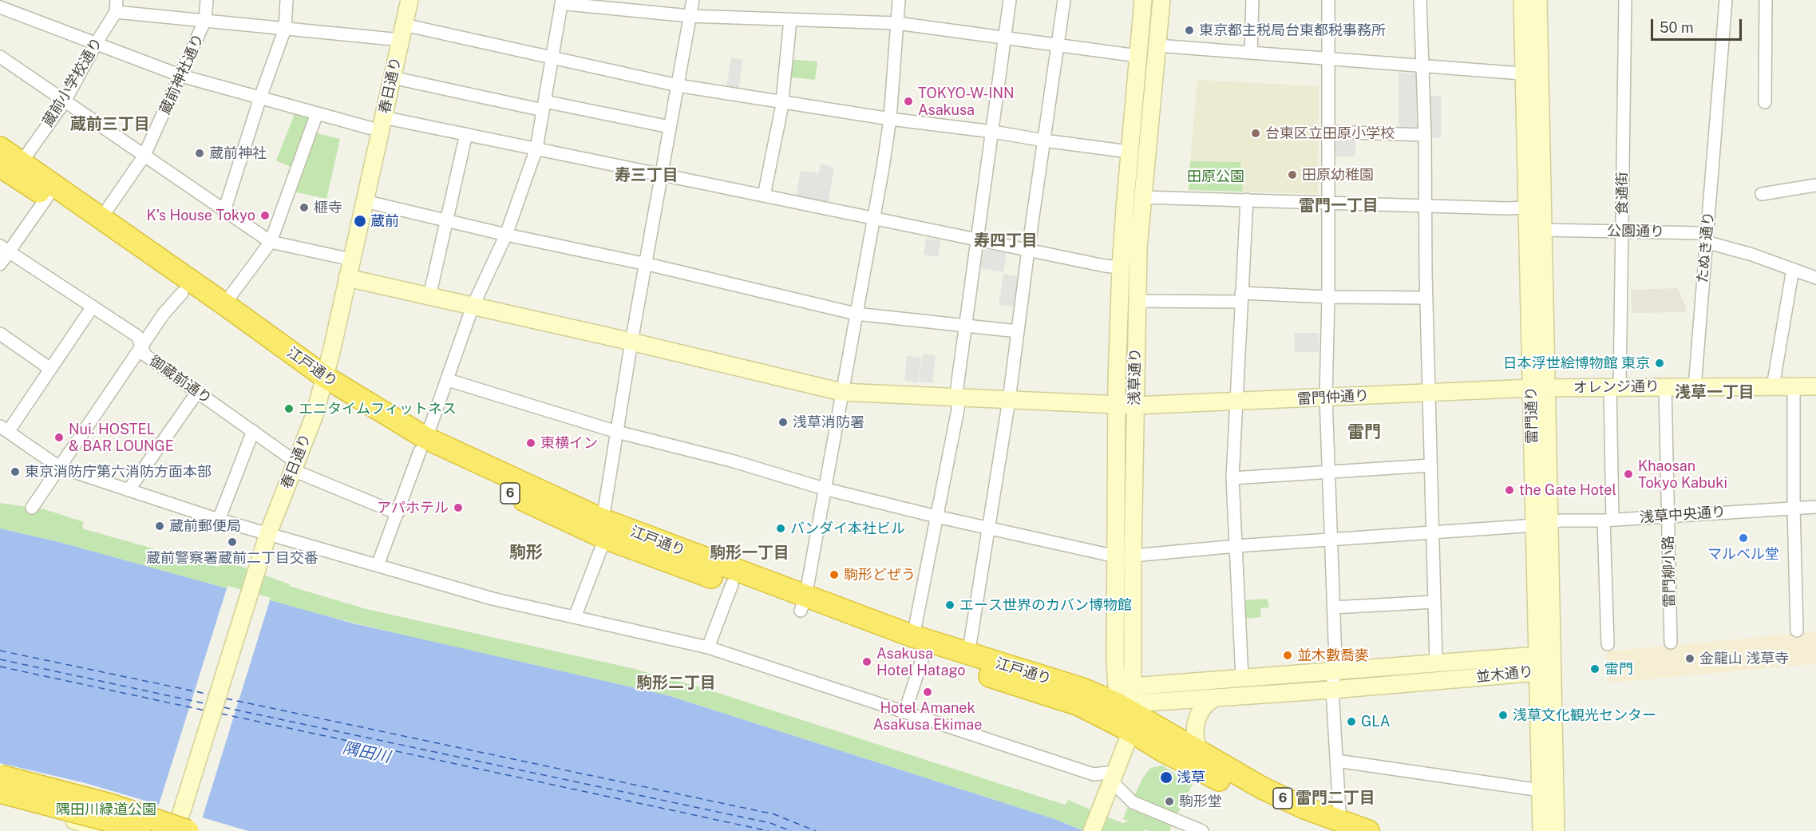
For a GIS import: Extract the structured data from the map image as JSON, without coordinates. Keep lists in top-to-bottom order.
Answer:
{
  "streets": {
    "highway": ["江戸通り", "6"],
    "street": [
      "蔵前神社通り",
      "蔵前小学校通り",
      "春日通り",
      "食通街",
      "公園通り",
      "たぬき通り",
      "浅草通り",
      "御蔵前通り",
      "オレンジ通り",
      "雷門仲通り",
      "雷門通り",
      "浅草中央通り",
      "雷門柳小路",
      "並木通り"
    ]
  },
  "crossings": [
    ["蔵前神社通り", "江戸通り"],
    ["蔵前小学校通り", "江戸通り"],
    ["春日通り", "江戸通り"],
    ["春日通り", "御蔵前通り"],
    ["春日通り", "雷門仲通り"],
    ["食通街", "公園通り"],
    ["食通街", "オレンジ通り"],
    ["食通街", "浅草中央通り"],
    ["公園通り", "たぬき通り"],
    ["公園通り", "雷門通り"],
    ["たぬき通り", "オレンジ通り"],
    ["浅草通り", "雷門仲通り"],
    ["浅草通り", "6"],
    ["浅草通り", "浅草中央通り"],
    ["浅草通り", "並木通り"],
    ["オレンジ通り", "雷門仲通り"],
    ["オレンジ通り", "雷門通り"],
    ["オレンジ通り", "雷門柳小路"],
    ["雷門仲通り", "雷門通り"],
    ["雷門通り", "浅草中央通り"],
    ["雷門通り", "並木通り"],
    ["6", "並木通り"],
    ["浅草中央通り", "雷門柳小路"]
  ],
  "districts": [
    "蔵前三丁目",
    "寿三丁目",
    "雷門一丁目",
    "寿四丁目",
    "浅草一丁目",
    "雷門",
    "駒形",
    "駒形一丁目",
    "駒形二丁目",
    "雷門二丁目"
  ],
  "water": ["隅田川"],
  "parks": ["田原公園", "隅田川緑道公園"],
  "places": [
    "東京都主税局台東都税事務所",
    "TOKYO-W-INN Asakusa",
    "台東区立田原小学校",
    "蔵前神社",
    "田原幼稚園",
    "榧寺",
    "K's House Tokyo",
    "蔵前",
    "日本浮世絵博物館 東京",
    "エニタイムフィットネス",
    "浅草消防署",
    "Nui. HOSTEL & BAR LOUNGE",
    "東横イン",
    "東京消防庁第六消防方面本部",
    "Khaosan Tokyo Kabuki",
    "the Gate Hotel",
    "アパホテル",
    "蔵前郵便局",
    "バンダイ本社ビル",
    "マルベル堂",
    "蔵前警察署蔵前二丁目交番",
    "駒形どぜう",
    "エース世界のカバン博物館",
    "並木數喬麥",
    "金龍山 浅草寺",
    "Asakusa Hotel Hatago",
    "雷門",
    "Hotel Amanek Asakusa Ekimae",
    "浅草文化観光センター",
    "GLA",
    "浅草",
    "駒形堂"
  ],
  "scale_bar": "50 m"
}
